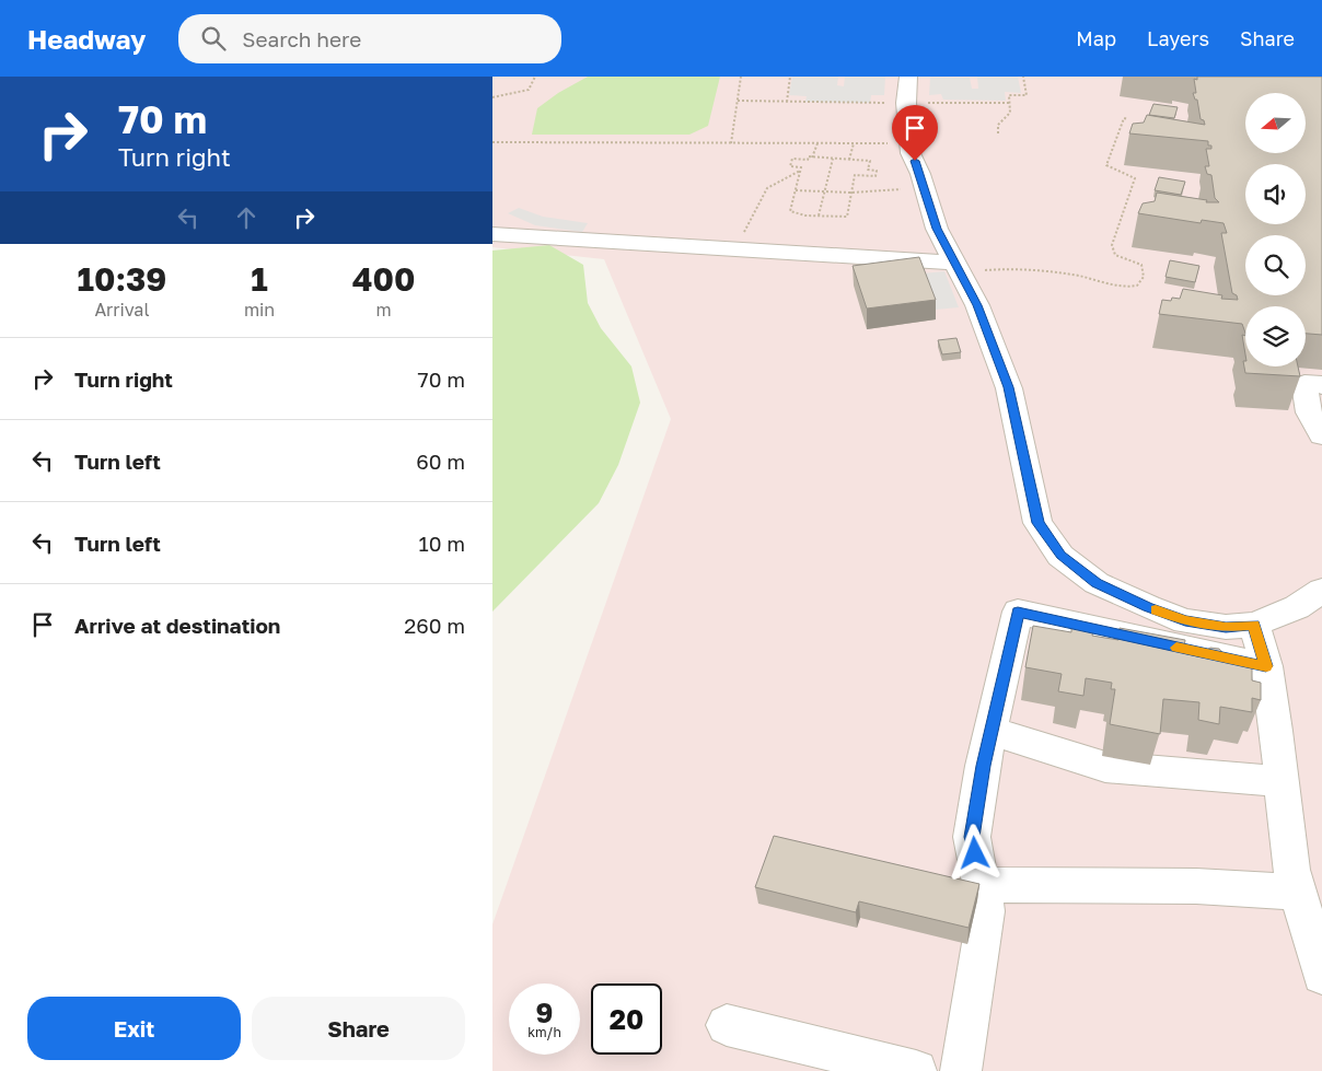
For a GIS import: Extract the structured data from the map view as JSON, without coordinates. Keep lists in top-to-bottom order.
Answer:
{
  "north": "left",
  "page": {
    "header": "Headway",
    "search": "Search here",
    "nav": ["Map", "Layers", "Share"],
    "turn": ["70 m", "Turn right"],
    "eta": [
      "10:39",
      "Arrival",
      "1",
      "min",
      "400",
      "m"
    ],
    "list": [
      {
        "name": "Turn right",
        "value": "70 m"
      },
      {
        "name": "Turn left",
        "value": "60 m"
      },
      {
        "name": "Turn left",
        "value": "10 m"
      },
      {
        "name": "Arrive at destination",
        "value": "260 m"
      }
    ],
    "speed": "9 km/h",
    "limit": "20",
    "buttons": ["Exit", "Share"]
  }
}
